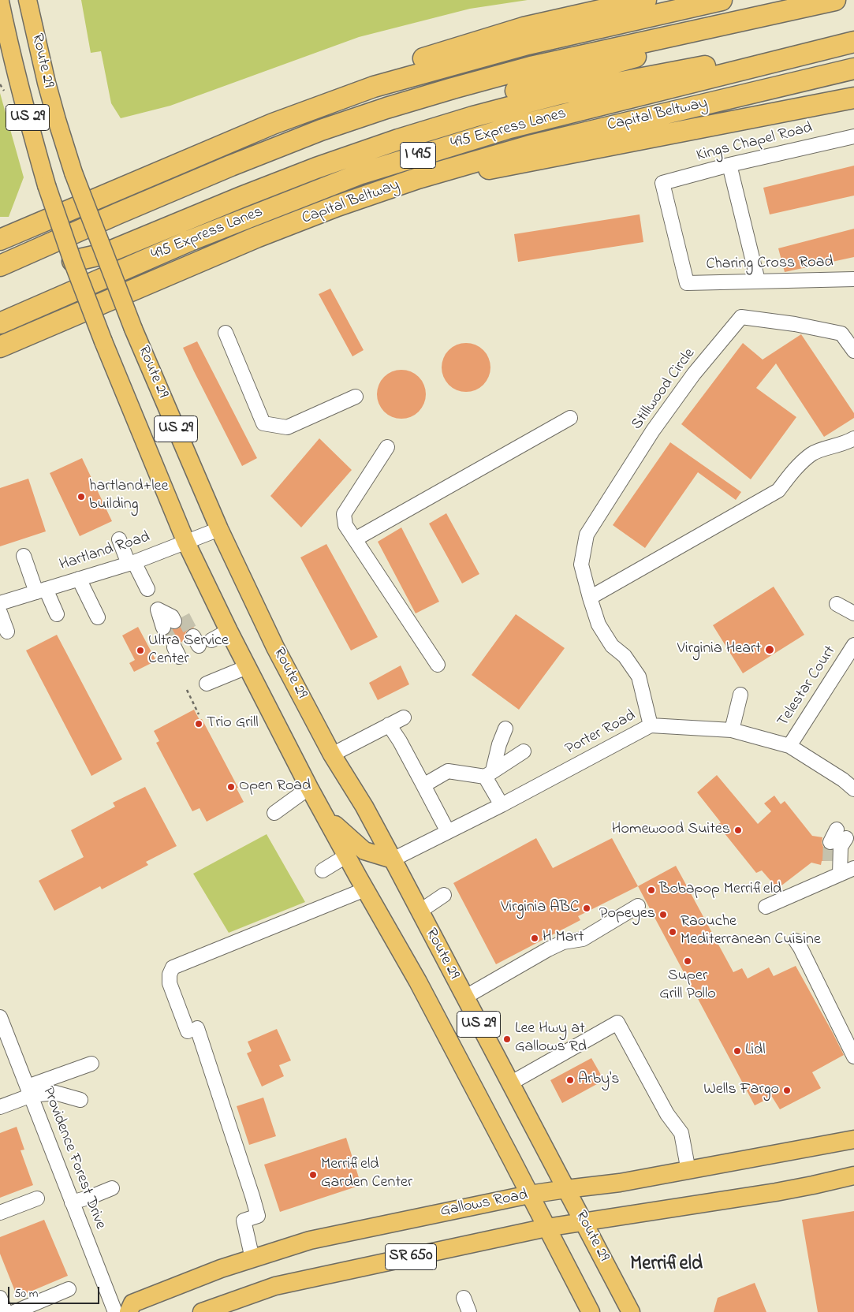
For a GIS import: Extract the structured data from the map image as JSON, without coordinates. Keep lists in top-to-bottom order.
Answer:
{
  "streets": {
    "highway": ["Capital Beltway", "495 Express Lanes", "I 495"],
    "main road": [
      "Route 29",
      "US 29",
      "Gallows Road",
      "SR 650"
    ],
    "street": [
      "Kings Chapel Road",
      "Charing Cross Road",
      "Stillwood Circle",
      "Hartland Road",
      "Telestar Court",
      "Porter Road",
      "Providence Forest Drive"
    ]
  },
  "crossings": [
    ["Route 29", "Hartland Road"],
    ["Route 29", "Porter Road"],
    ["Route 29", "Gallows Road"],
    ["Route 29", "SR 650"],
    ["Kings Chapel Road", "Charing Cross Road"],
    ["Stillwood Circle", "Porter Road"],
    ["Telestar Court", "Porter Road"]
  ],
  "districts": ["Merrifield"],
  "places": [
    "hartland+lee building",
    "Virginia Heart",
    "Ultra Service Center",
    "Trio Grill",
    "Open Road",
    "Homewood Suites",
    "Bobapop Merrifield",
    "Virginia ABC",
    "Popeyes",
    "Raouche Mediterranean Cuisine",
    "H Mart",
    "Super Grill Pollo",
    "Lee Hwy at Gallows Rd",
    "Lidl",
    "Arby's",
    "Wells Fargo",
    "Merrifield Garden Center"
  ],
  "scale_bar": "50 m"
}
